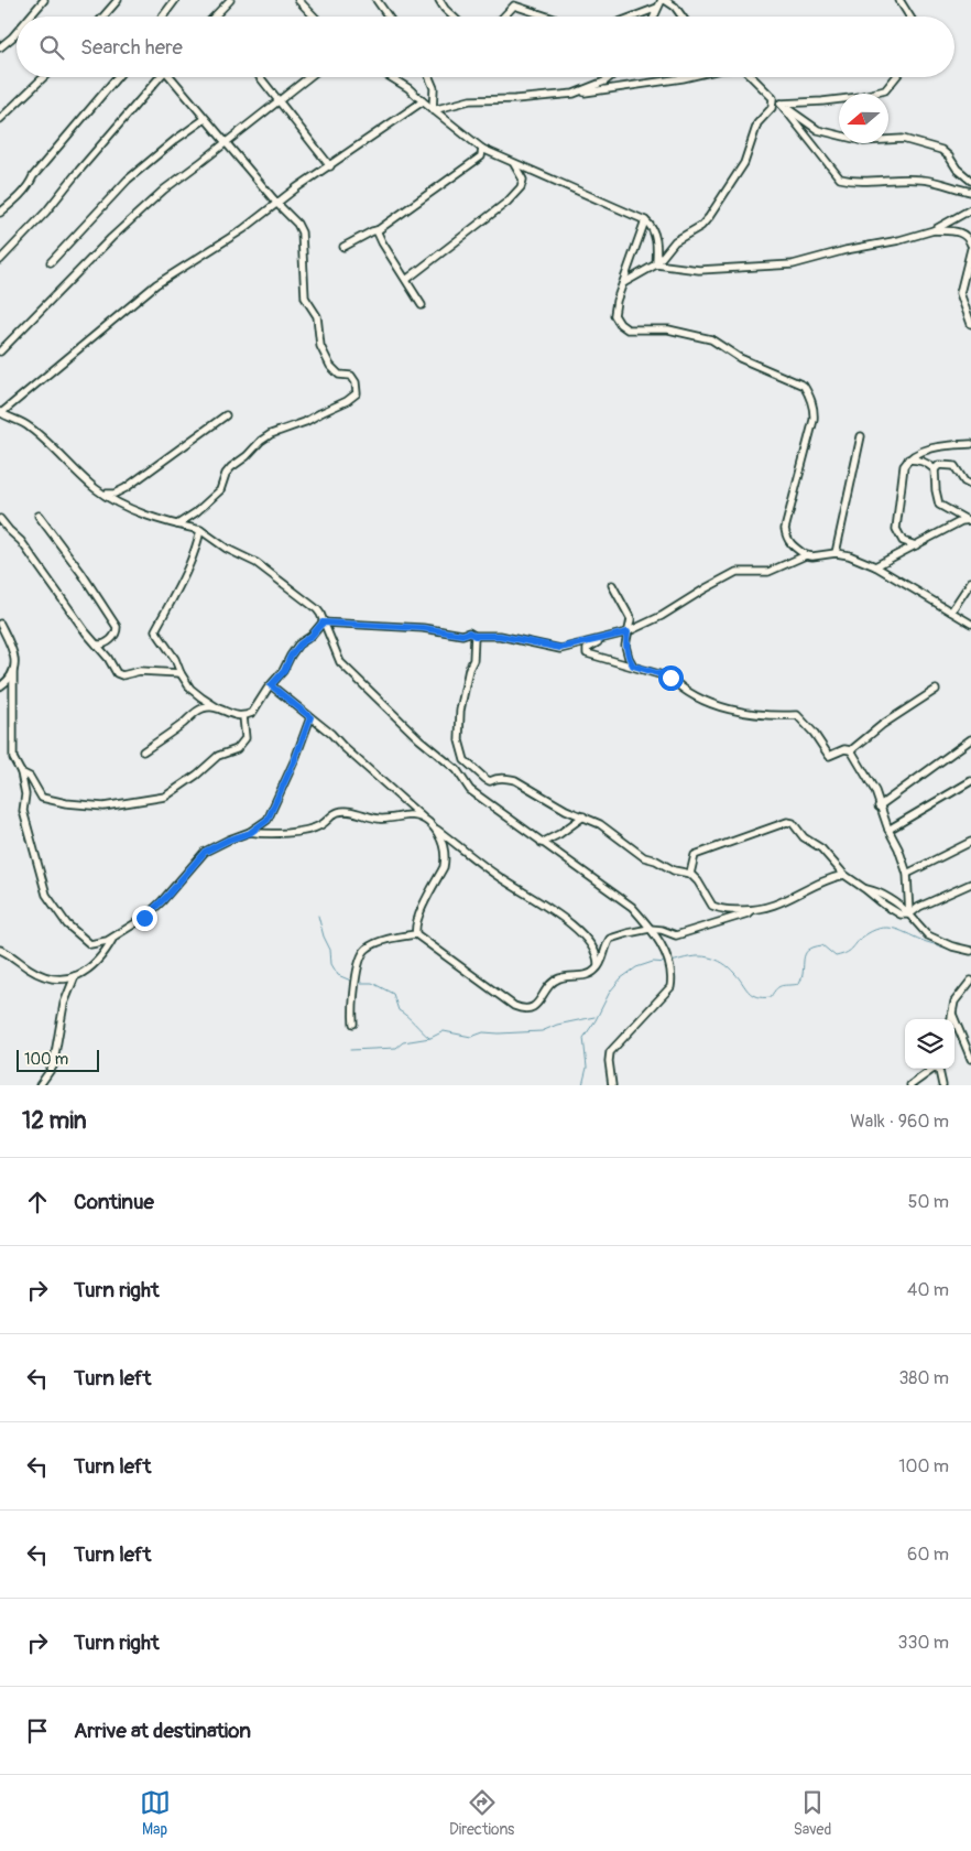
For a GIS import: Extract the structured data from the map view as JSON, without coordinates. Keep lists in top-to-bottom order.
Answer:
{
  "scale_bar": "100 m",
  "north": "left",
  "page": {
    "search": "Search here",
    "scale": "100 m",
    "heading": ["12 min", "Walk · 960 m"],
    "list": [
      ["Continue", "50 m"],
      ["Turn right", "40 m"],
      ["Turn left", "380 m"],
      ["Turn left", "100 m"],
      ["Turn left", "60 m"],
      ["Turn right", "330 m"],
      "Arrive at destination"
    ],
    "nav": ["Map", "Directions", "Saved"]
  }
}
